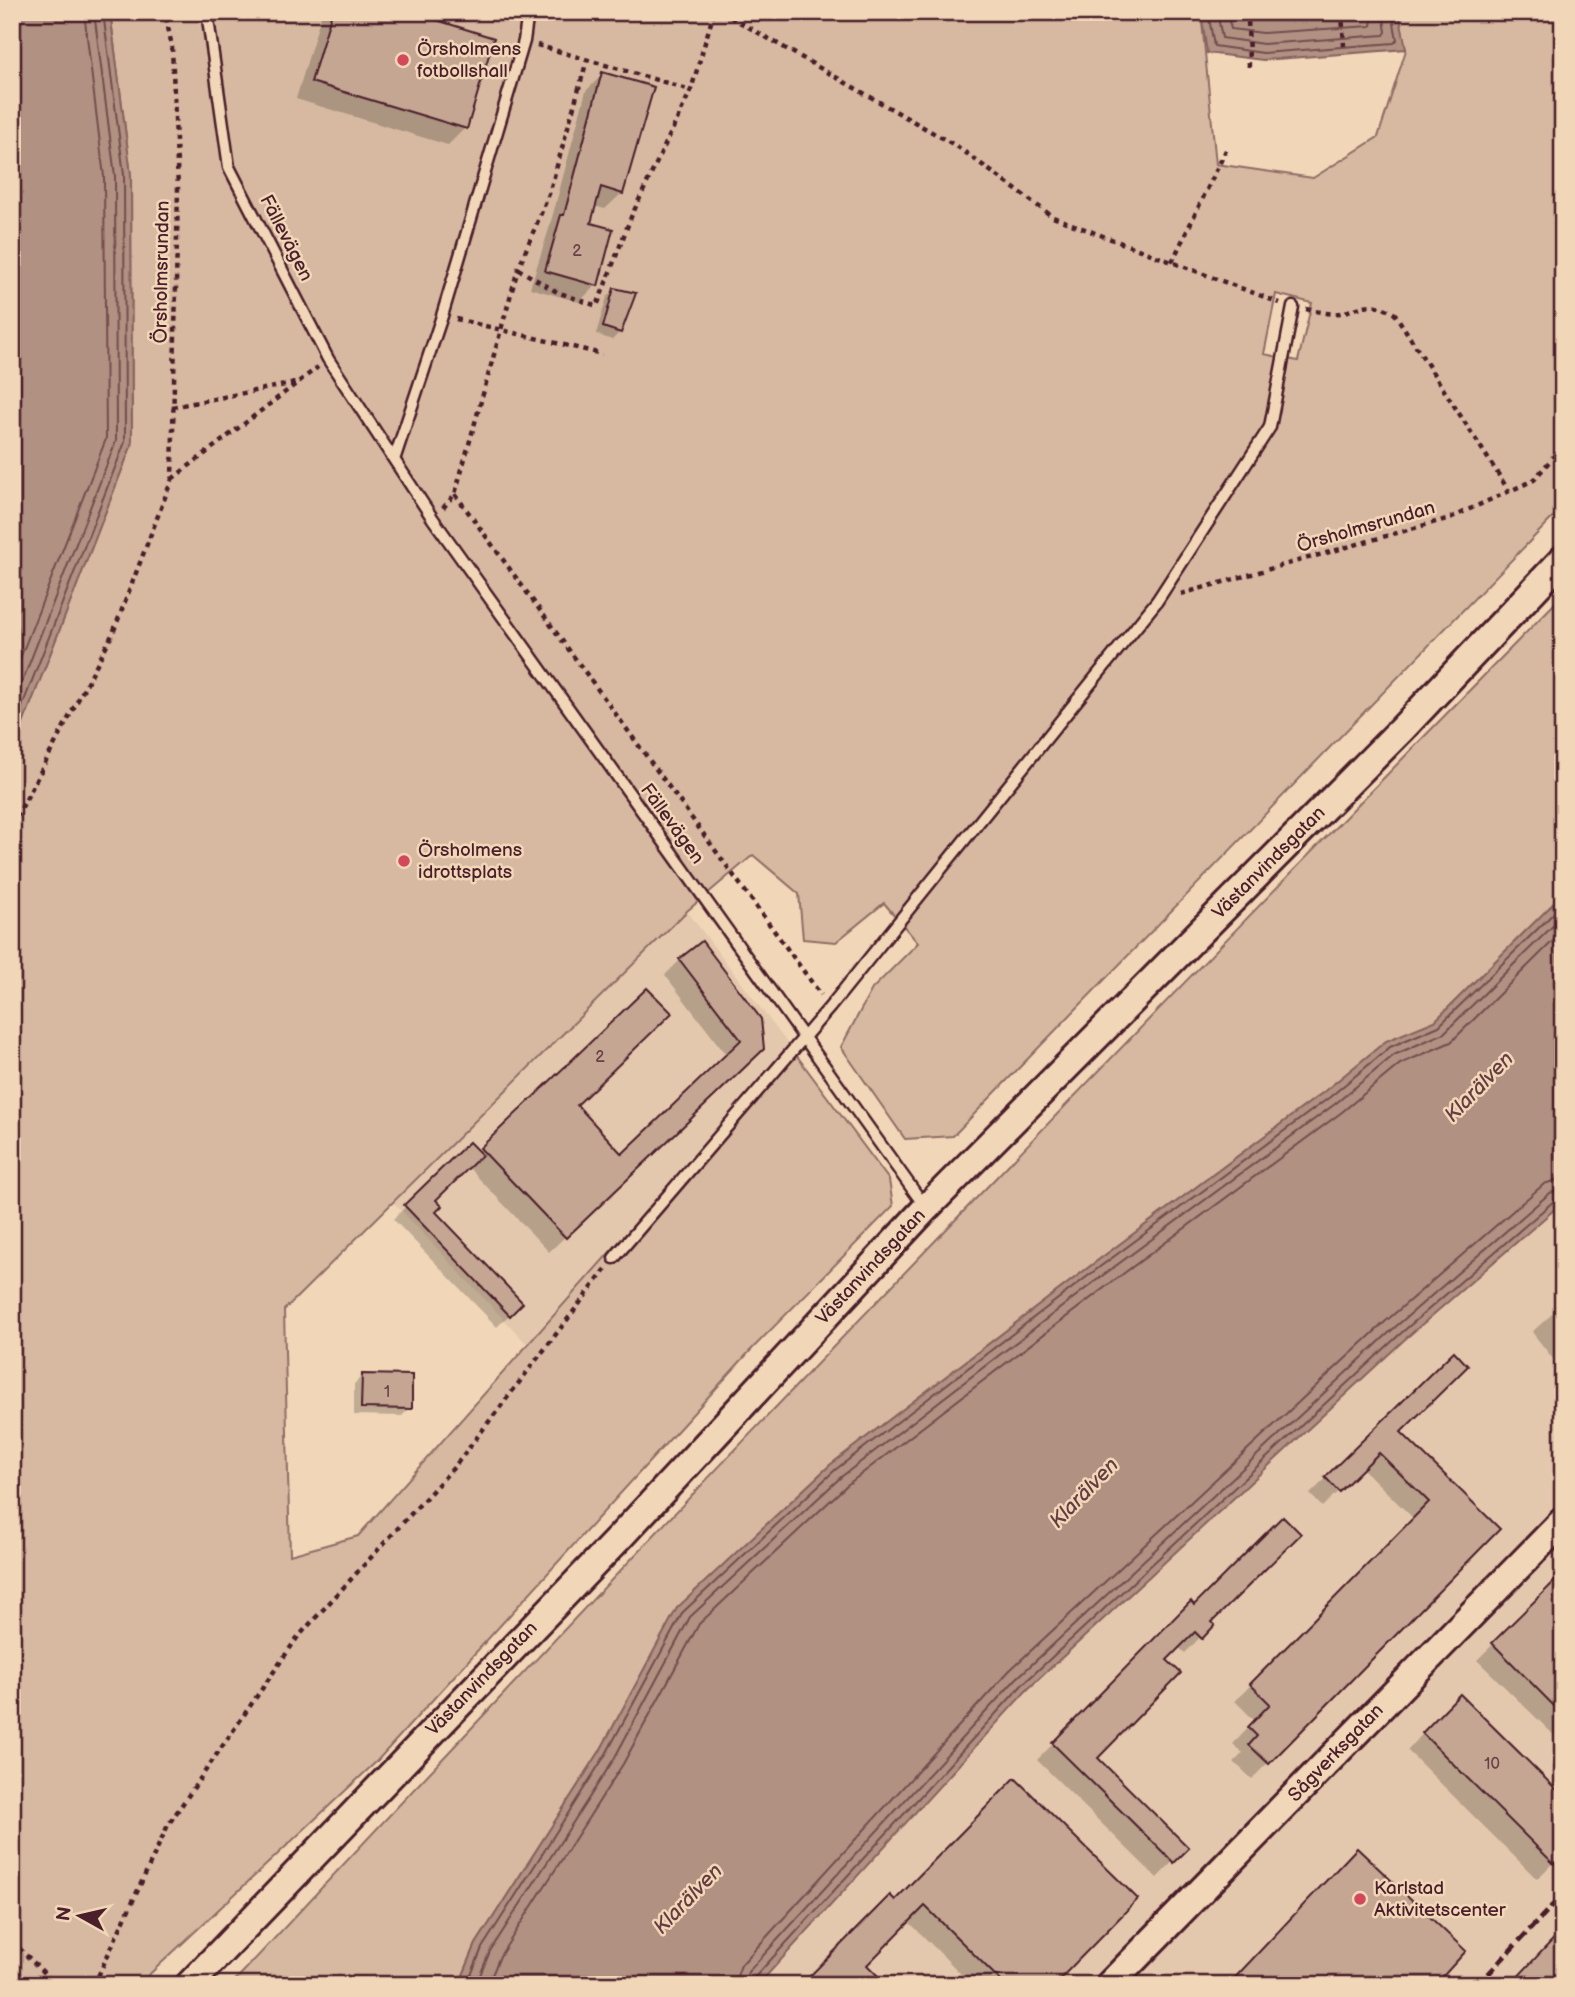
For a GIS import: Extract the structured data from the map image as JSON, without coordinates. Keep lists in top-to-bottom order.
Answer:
{
  "streets": {
    "street": ["Västanvindsgatan", "Sågverksgatan"],
    "lane": ["Fällevägen"],
    "path": ["Örsholmsrundan"]
  },
  "crossings": [
    ["Fällevägen", "Västanvindsgatan"]
  ],
  "water": ["Klarälven"],
  "places": ["Örsholmens fotbollshall", "Örsholmens idrottsplats", "Karlstad Aktivitetscenter"],
  "house_numbers": [
    "2",
    "2",
    "1",
    "10"
  ],
  "north": "left"
}
